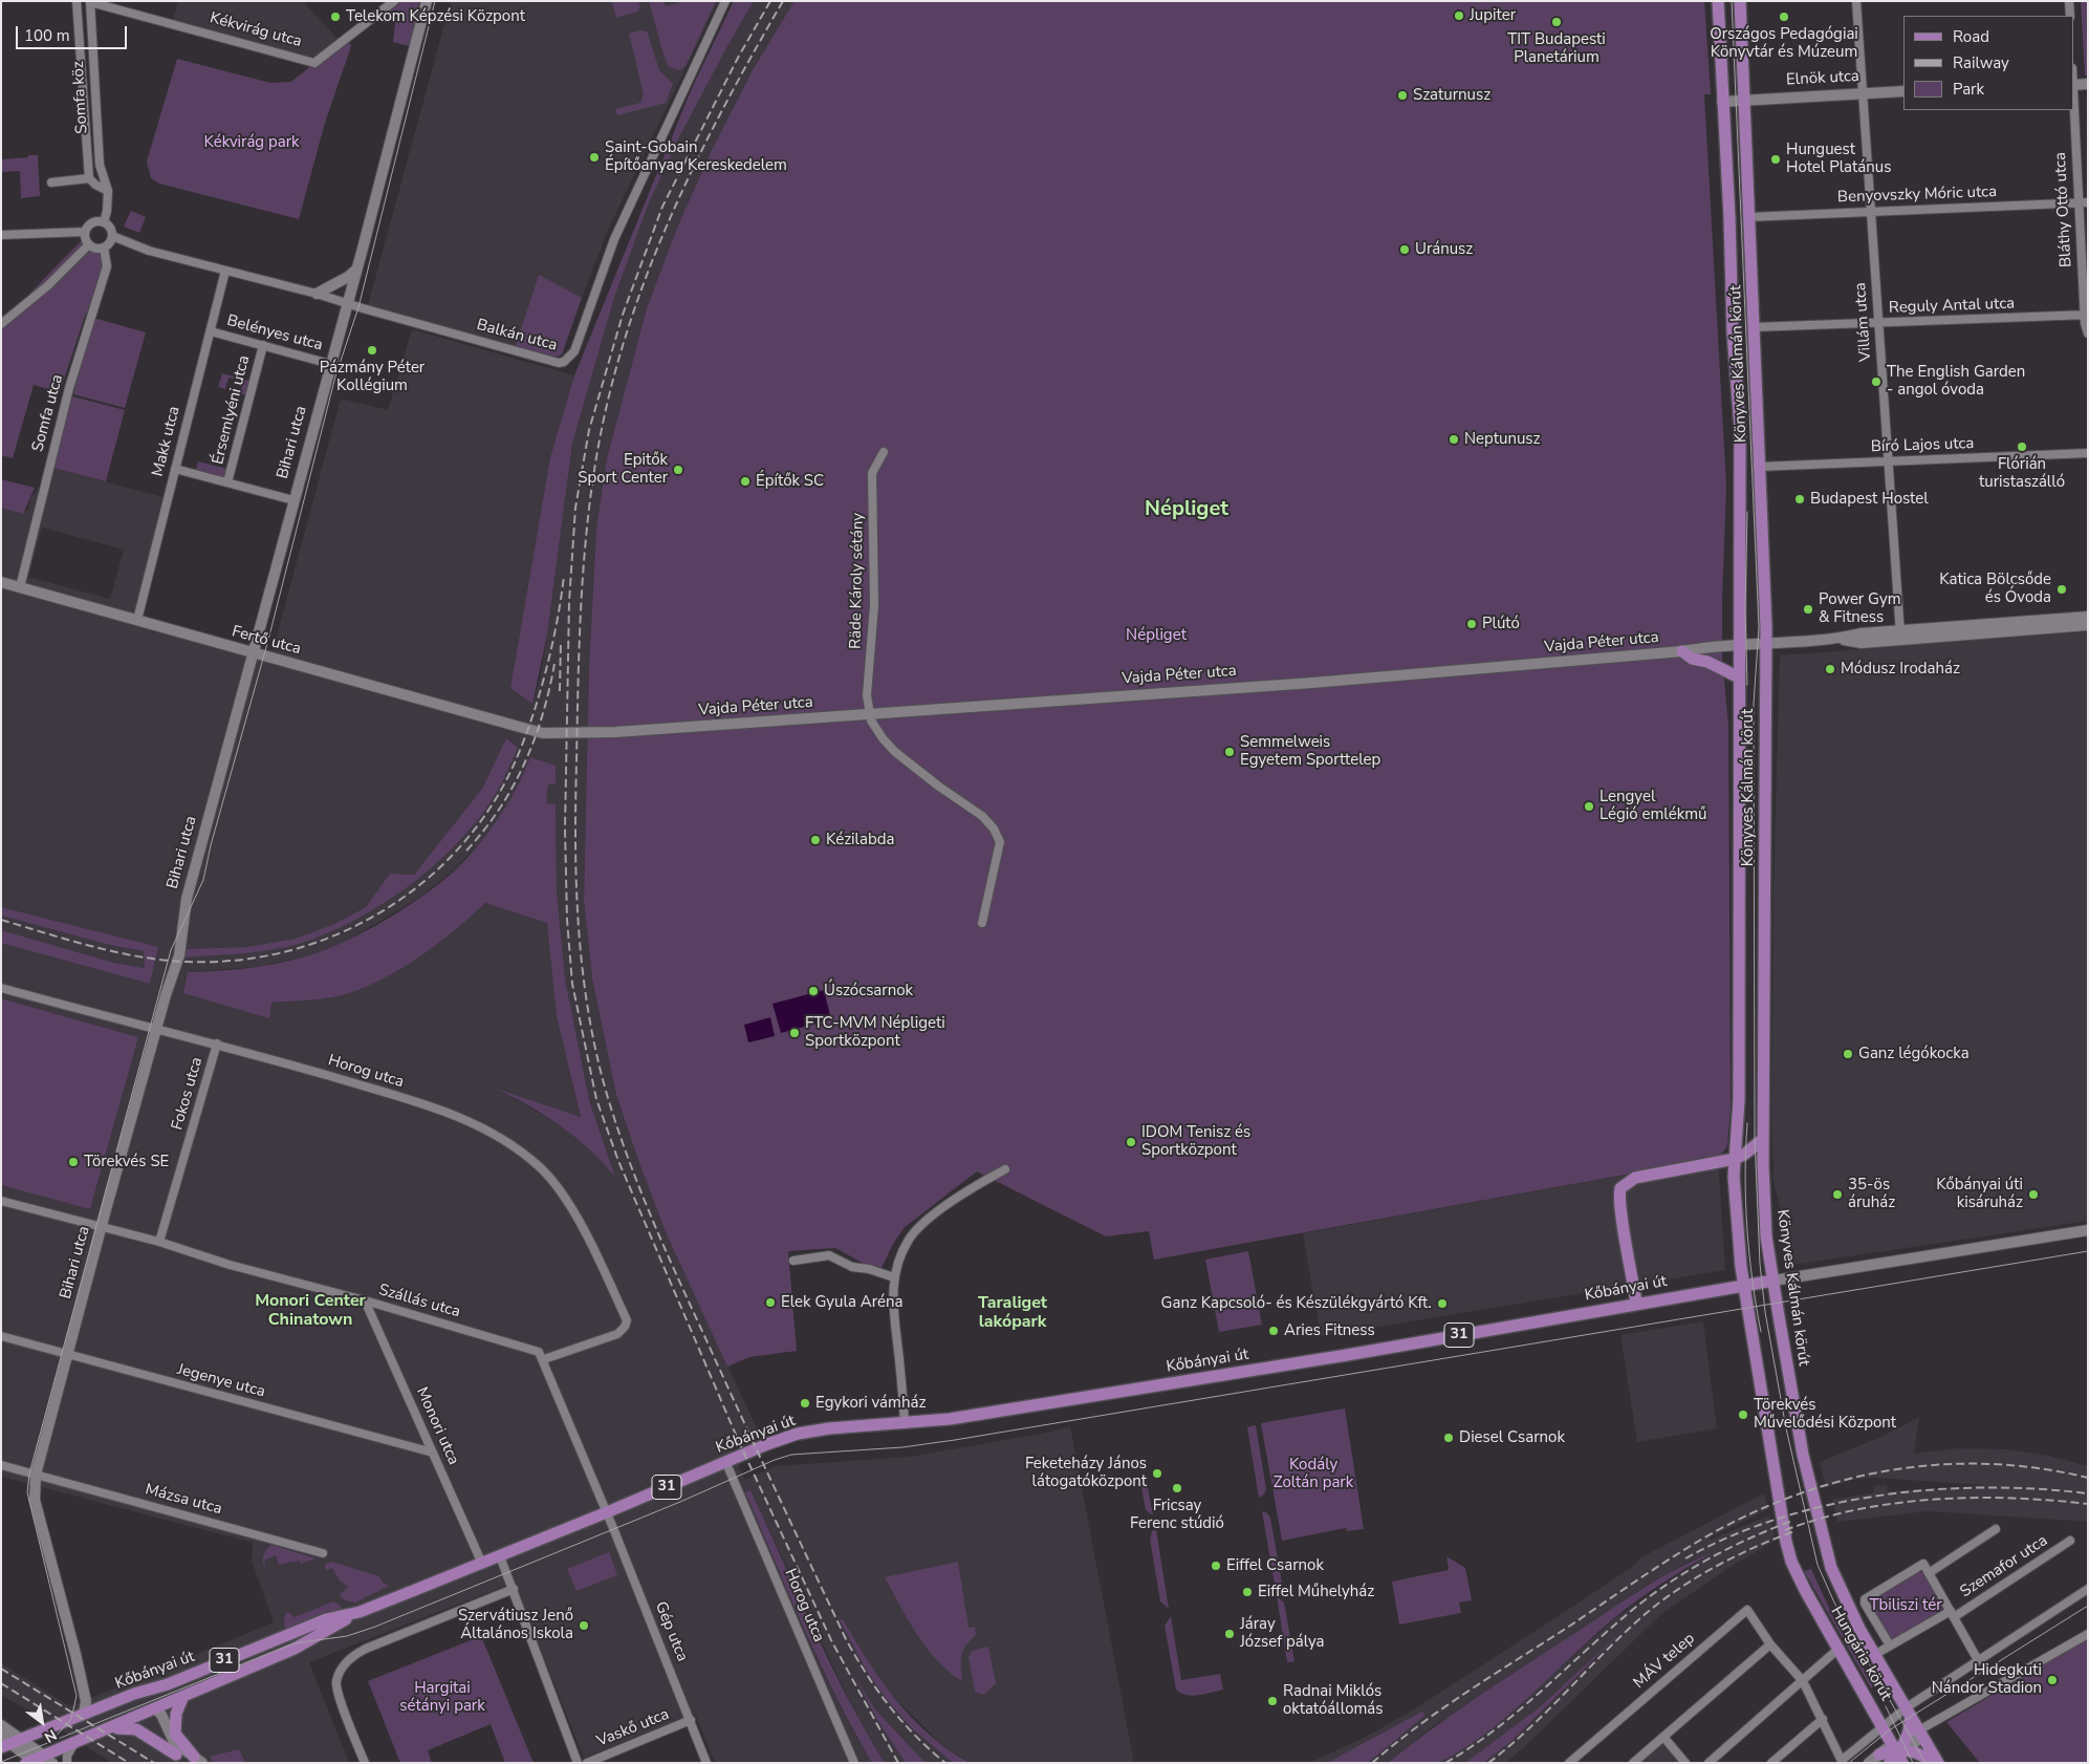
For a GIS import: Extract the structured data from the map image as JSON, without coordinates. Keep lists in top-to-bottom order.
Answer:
{
  "streets": {
    "main road": [
      "Könyves Kálmán körút",
      "Kőbányai út",
      "31",
      "Hungária körút"
    ],
    "street": [
      "Kékvirág utca",
      "Elnök utca",
      "Somfa köz",
      "Benyovszky Móric utca",
      "Bláthy Ottó utca",
      "Reguly Antal utca",
      "Villám utca",
      "Belényes utca",
      "Balkán utca",
      "Érsemlyéni utca",
      "Somfa utca",
      "Makk utca",
      "Bihari utca",
      "Bíró Lajos utca",
      "Räde Károly sétány",
      "Fertő utca",
      "Vajda Péter utca",
      "Horog utca",
      "Fokos utca",
      "Szállás utca",
      "Jegenye utca",
      "Monori utca",
      "Mázsa utca",
      "Szemafor utca",
      "Gép utca",
      "MÁV telep",
      "Vaskő utca"
    ]
  },
  "crossings": [
    ["Kékvirág utca", "Somfa köz"],
    ["Elnök utca", "Villám utca"],
    ["Elnök utca", "Könyves Kálmán körút"],
    ["Somfa köz", "Balkán utca"],
    ["Somfa köz", "Somfa utca"],
    ["Benyovszky Móric utca", "Bláthy Ottó utca"],
    ["Benyovszky Móric utca", "Villám utca"],
    ["Benyovszky Móric utca", "Könyves Kálmán körút"],
    ["Bláthy Ottó utca", "Reguly Antal utca"],
    ["Reguly Antal utca", "Villám utca"],
    ["Reguly Antal utca", "Könyves Kálmán körút"],
    ["Villám utca", "Bíró Lajos utca"],
    ["Villám utca", "Vajda Péter utca"],
    ["Belényes utca", "Érsemlyéni utca"],
    ["Belényes utca", "Makk utca"],
    ["Belényes utca", "Bihari utca"],
    ["Balkán utca", "Somfa utca"],
    ["Balkán utca", "Makk utca"],
    ["Balkán utca", "Bihari utca"],
    ["Könyves Kálmán körút", "Bíró Lajos utca"],
    ["Könyves Kálmán körút", "Vajda Péter utca"],
    ["Könyves Kálmán körút", "Kőbányai út"],
    ["Könyves Kálmán körút", "Hungária körút"],
    ["Somfa utca", "Fertő utca"],
    ["Makk utca", "Fertő utca"],
    ["Bihari utca", "Fertő utca"],
    ["Bihari utca", "Horog utca"],
    ["Bihari utca", "Kőbányai út"],
    ["Bihari utca", "Szállás utca"],
    ["Bihari utca", "Jegenye utca"],
    ["Bihari utca", "Mázsa utca"],
    ["Räde Károly sétány", "Vajda Péter utca"],
    ["Fertő utca", "Vajda Péter utca"],
    ["Horog utca", "Fokos utca"],
    ["Horog utca", "Kőbányai út"],
    ["Horog utca", "Szállás utca"],
    ["Fokos utca", "Szállás utca"],
    ["Kőbányai út", "Monori utca"],
    ["Kőbányai út", "Gép utca"],
    ["Szállás utca", "Monori utca"],
    ["Jegenye utca", "Monori utca"],
    ["Gép utca", "Vaskő utca"],
    ["Hungária körút", "MÁV telep"]
  ],
  "districts": ["Népliget", "Monori Center Chinatown", "Taraliget lakópark"],
  "parks": [
    "Kékvirág park",
    "Népliget",
    "Kodály Zoltán park",
    "Tbiliszi tér",
    "Hargitai sétányi park"
  ],
  "places": [
    "Jupiter",
    "Telekom Képzési Központ",
    "Országos Pedagógiai Könyvtár és Múzeum",
    "TIT Budapesti Planetárium",
    "Szaturnusz",
    "Saint-Gobain Építőanyag Kereskedelem",
    "Hunguest Hotel Platánus",
    "Uránusz",
    "Pázmány Péter Kollégium",
    "The English Garden - angol óvoda",
    "Neptunusz",
    "Flórián turistaszálló",
    "Epitők Sport Center",
    "Építők SC",
    "Budapest Hostel",
    "Katica Bölcsőde és Óvoda",
    "Power Gym & Fitness",
    "Plútó",
    "Módusz Irodaház",
    "Semmelweis Egyetem Sporttelep",
    "Lengyel Légió emlékmű",
    "Kézilabda",
    "Úszócsarnok",
    "FTC-MVM Népligeti Sportközpont",
    "Ganz légókocka",
    "IDOM Tenisz és Sportközpont",
    "Törekvés SE",
    "35-ös áruház",
    "Kőbányai úti kisáruház",
    "Elek Gyula Aréna",
    "Ganz Kapcsoló- és Készülékgyártó Kft.",
    "Aries Fitness",
    "Egykori vámház",
    "Törekvés Művelődési Központ",
    "Diesel Csarnok",
    "Feketeházy János látogatóközpont",
    "Fricsay Ferenc stúdió",
    "Eiffel Csarnok",
    "Eiffel Műhelyház",
    "Szervátiusz Jenő Általános Iskola",
    "Járay József pálya",
    "Hidegkuti Nándor Stadion",
    "Radnai Miklós oktatóállomás"
  ],
  "legend": ["Road", "Railway", "Park"],
  "scale_bar": "100 m",
  "north": "bottom right"
}
